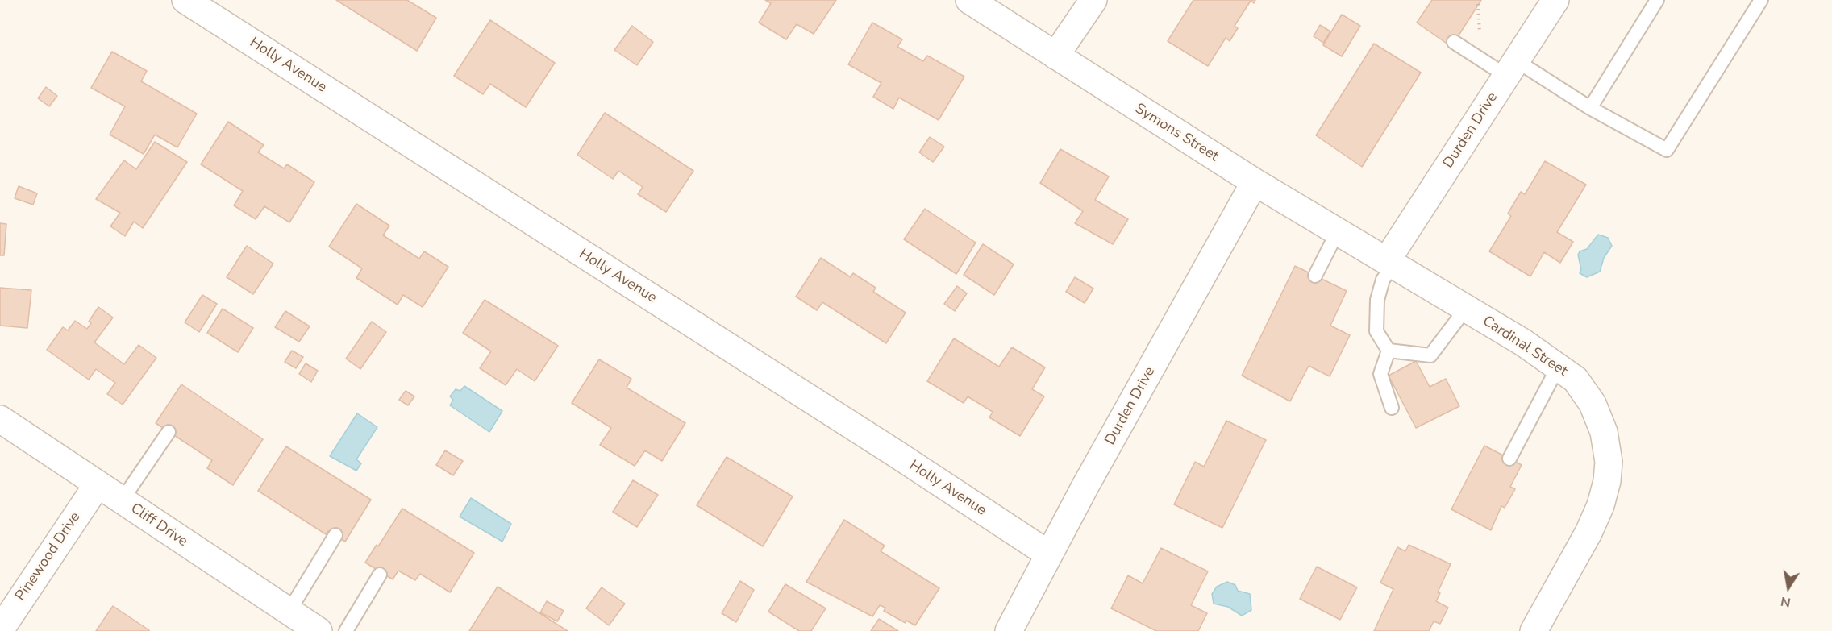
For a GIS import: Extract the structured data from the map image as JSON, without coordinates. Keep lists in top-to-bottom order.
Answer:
{
  "streets": {
    "street": [
      "Holly Avenue",
      "Durden Drive",
      "Symons Street",
      "Cardinal Street",
      "Cliff Drive",
      "Pinewood Drive"
    ]
  },
  "crossings": [
    ["Holly Avenue", "Durden Drive"],
    ["Durden Drive", "Symons Street"],
    ["Durden Drive", "Cardinal Street"],
    ["Symons Street", "Cardinal Street"],
    ["Cliff Drive", "Pinewood Drive"]
  ],
  "north": "bottom"
}
